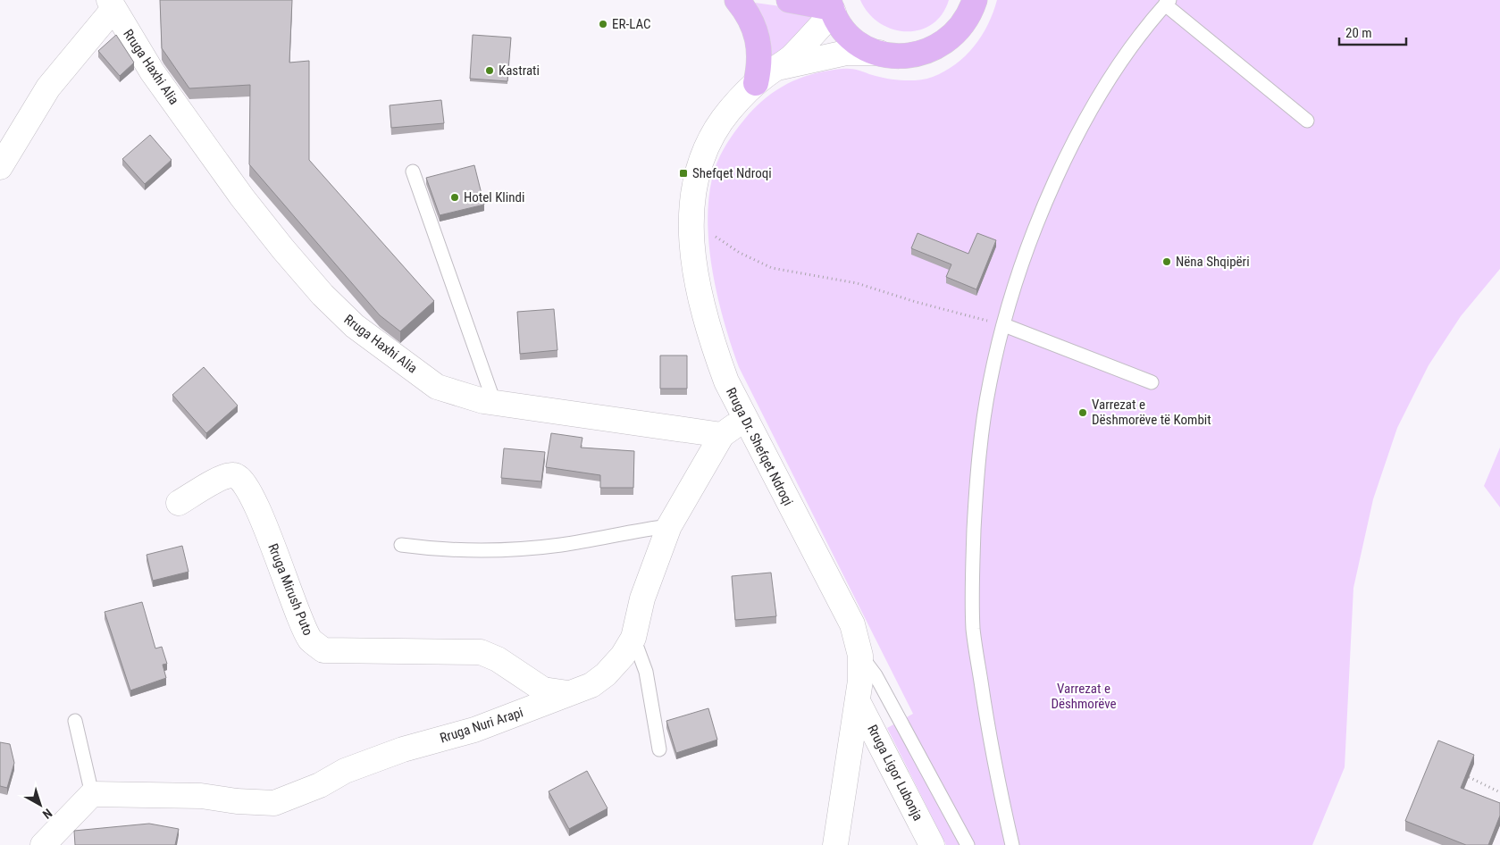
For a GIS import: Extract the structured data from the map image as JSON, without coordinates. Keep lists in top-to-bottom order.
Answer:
{
  "streets": {
    "street": [
      "Rruga Haxhi Alia",
      "Rruga Dr. Shefqet Ndroqi",
      "Rruga Mirush Puto",
      "Rruga Nuri Arapi",
      "Rruga Ligor Lubonja"
    ]
  },
  "crossings": [
    ["Rruga Haxhi Alia", "Rruga Nuri Arapi"],
    ["Rruga Dr. Shefqet Ndroqi", "Rruga Ligor Lubonja"],
    ["Rruga Mirush Puto", "Rruga Nuri Arapi"]
  ],
  "parks": ["Varrezat e Dëshmorëve"],
  "places": {
    "other": [
      "ER-LAC",
      "Kastrati",
      "Hotel Klindi",
      "Nëna Shqipëri",
      "Varrezat e Dëshmorëve të Kombit"
    ],
    "transit": ["Shefqet Ndroqi"]
  },
  "scale_bar": "20 m",
  "north": "bottom right"
}
